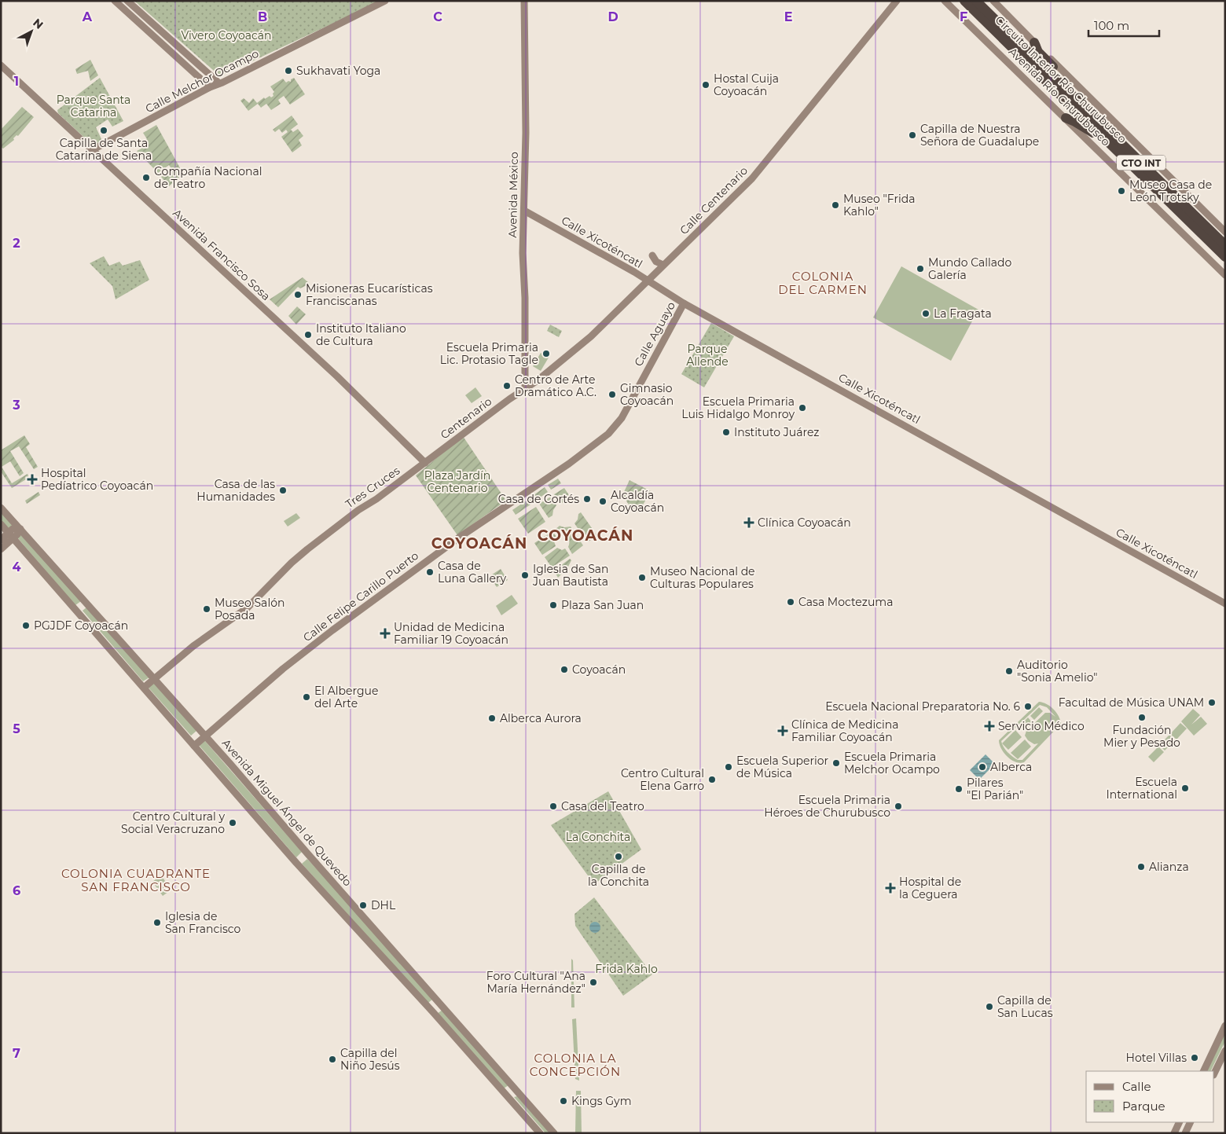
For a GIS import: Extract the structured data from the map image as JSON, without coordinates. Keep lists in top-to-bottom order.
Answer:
{
  "streets": {
    "highway": ["Circuito Interior Río Churubusco", "CTO INT"],
    "street": [
      "Calle Melchor Ocampo",
      "Avenida Río Churubusco",
      "Avenida México",
      "Calle Centenario",
      "Calle Xicoténcatl",
      "Avenida Francisco Sosa",
      "Calle Aguayo",
      "Centenario",
      "Tres Cruces",
      "Calle Felipe Carillo Puerto",
      "Avenida Miguel Ángel de Quevedo"
    ]
  },
  "crossings": [
    ["Calle Melchor Ocampo", "Avenida Francisco Sosa"],
    ["Avenida México", "Calle Centenario"],
    ["Avenida México", "Calle Xicoténcatl"],
    ["Avenida México", "Centenario"],
    ["Calle Centenario", "Calle Xicoténcatl"],
    ["Calle Centenario", "Centenario"],
    ["Calle Xicoténcatl", "Calle Aguayo"],
    ["Avenida Francisco Sosa", "Centenario"],
    ["Avenida Francisco Sosa", "Tres Cruces"],
    ["Calle Aguayo", "Calle Felipe Carillo Puerto"],
    ["Centenario", "Tres Cruces"],
    ["Tres Cruces", "Avenida Miguel Ángel de Quevedo"],
    ["Calle Felipe Carillo Puerto", "Avenida Miguel Ángel de Quevedo"]
  ],
  "districts": [
    "COLONIA DEL CARMEN",
    "COYOACÁN",
    "COYOACÁN",
    "COLONIA CUADRANTE SAN FRANCISCO",
    "COLONIA LA CONCEPCIÓN"
  ],
  "parks": [
    "Vivero Coyoacán",
    "Parque Santa Catarina",
    "Parque Allende",
    "Plaza Jardín Centenario",
    "La Conchita",
    "Frida Kahlo"
  ],
  "places": {
    "other": [
      "Sukhavati Yoga",
      "Hostal Cuija Coyoacán",
      "Capilla de Santa Catarina de Siena",
      "Capilla de Nuestra Señora de Guadalupe",
      "Compañía Nacional de Teatro",
      "Museo Casa de León Trotsky",
      "Museo \"Frida Kahlo\"",
      "Mundo Callado Galería",
      "Misioneras Eucarísticas Franciscanas",
      "La Fragata",
      "Instituto Italiano de Cultura",
      "Escuela Primaria Lic. Protasio Tagle",
      "Centro de Arte Dramático A.C.",
      "Gimnasio Coyoacán",
      "Escuela Primaria Luis Hidalgo Monroy",
      "Instituto Juárez",
      "Casa de las Humanidades",
      "Casa de Cortés",
      "Alcaldía Coyoacán",
      "Casa de Luna Gallery",
      "Iglesia de San Juan Bautista",
      "Museo Nacional de Culturas Populares",
      "Casa Moctezuma",
      "Plaza San Juan",
      "Museo Salón Posada",
      "PGJDF Coyoacán",
      "Coyoacán",
      "Auditorio \"Sonia Amelio\"",
      "El Albergue del Arte",
      "Facultad de Música UNAM",
      "Escuela Nacional Preparatoria No. 6",
      "Fundación Mier y Pesado",
      "Alberca Aurora",
      "Escuela Primaria Melchor Ocampo",
      "Escuela Superior de Música",
      "Alberca",
      "Centro Cultural Elena Garro",
      "Escuela International",
      "Pilares \"El Parián\"",
      "Casa del Teatro",
      "Escuela Primaria Héroes de Churubusco",
      "Centro Cultural y Social Veracruzano",
      "Capilla de la Conchita",
      "Alianza",
      "DHL",
      "Iglesia de San Francisco",
      "Foro Cultural \"Ana María Hernández\"",
      "Capilla de San Lucas",
      "Hotel Villas",
      "Capilla del Niño Jesús",
      "Kings Gym"
    ],
    "health": [
      "Hospital Pedíatrico Coyoacán",
      "Clínica Coyoacán",
      "Unidad de Medicina Familiar 19 Coyoacán",
      "Servicio Médico",
      "Clínica de Medicina Familiar Coyoacán",
      "Hospital de la Ceguera"
    ]
  },
  "legend": ["Calle", "Parque"],
  "scale_bar": "100 m",
  "north": "top right",
  "grid": {
    "columns": [
      "A",
      "B",
      "C",
      "D",
      "E",
      "F"
    ],
    "rows": [
      "1",
      "2",
      "3",
      "4",
      "5",
      "6",
      "7"
    ]
  }
}
